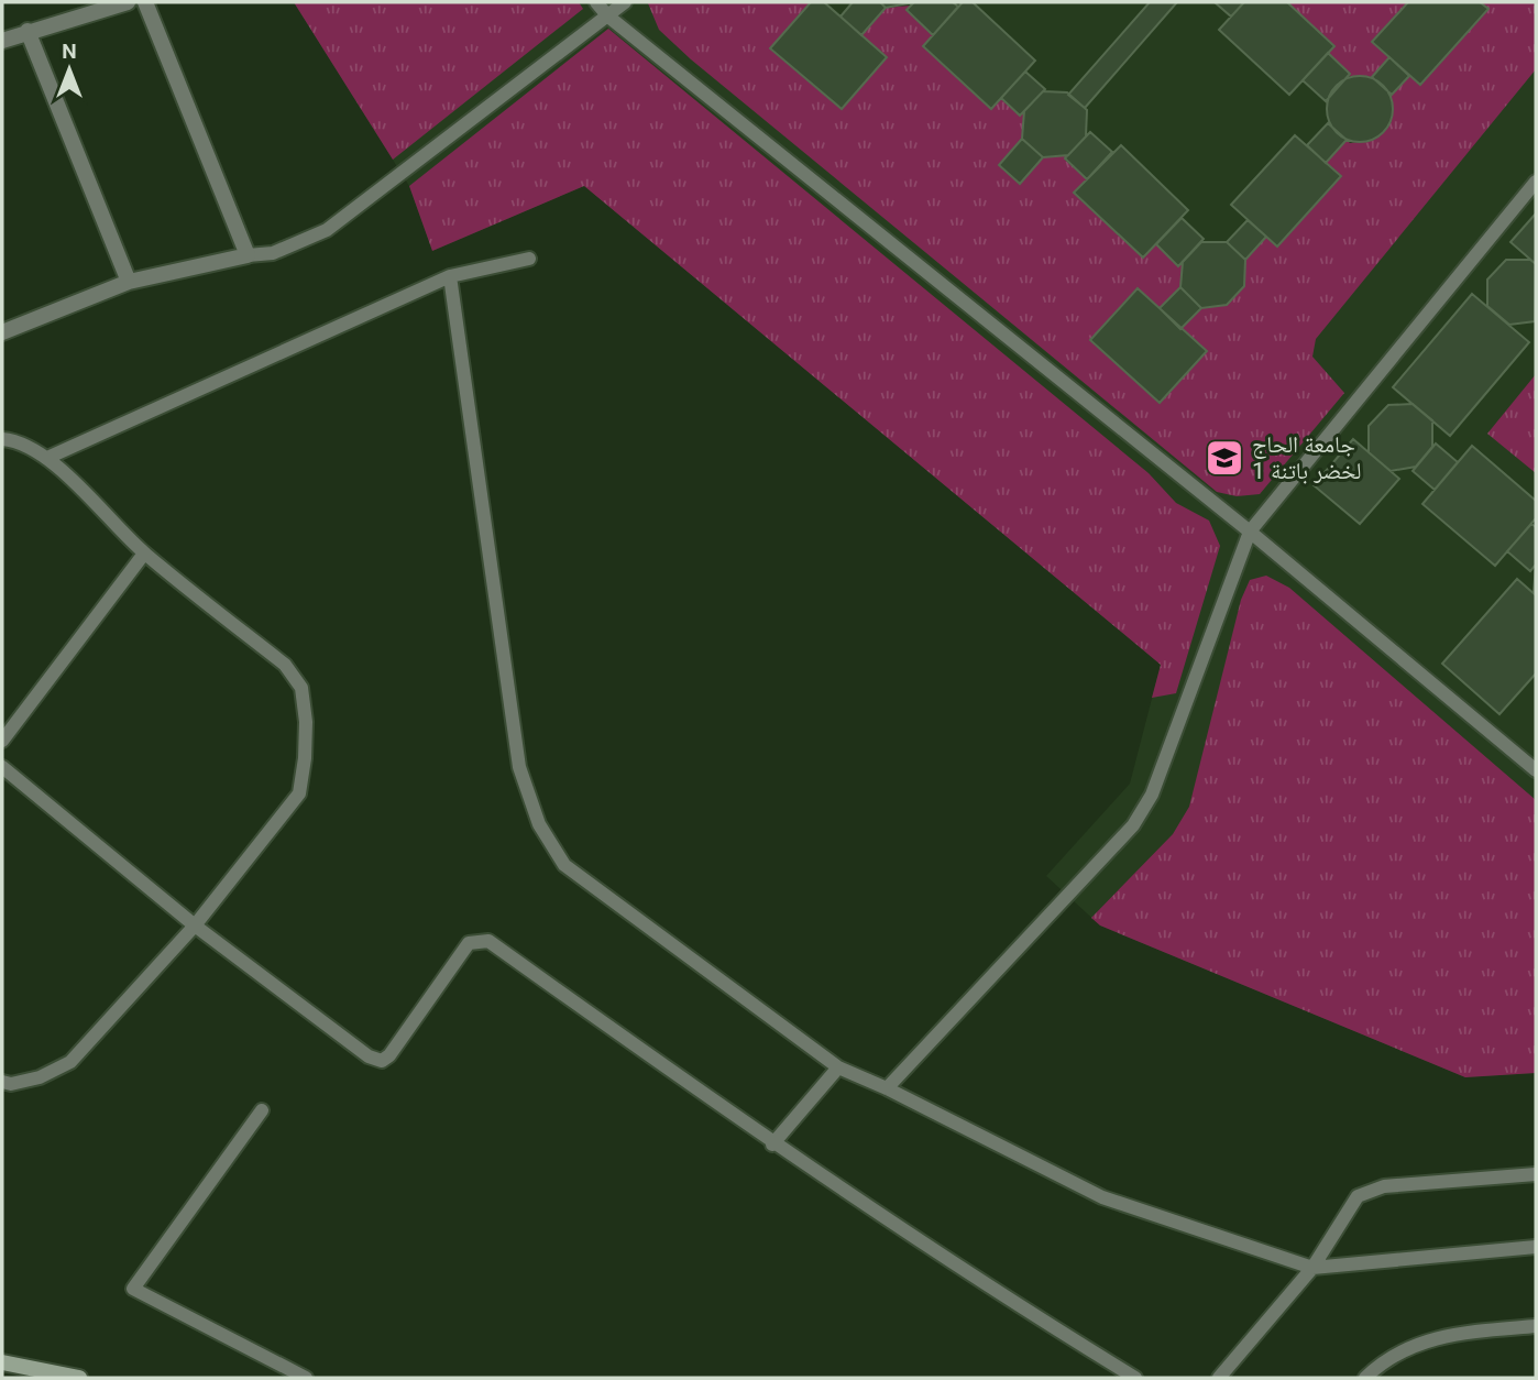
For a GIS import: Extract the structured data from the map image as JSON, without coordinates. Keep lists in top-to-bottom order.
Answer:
{
  "places": {
    "school or university": ["جامعة الحاج لخضر باتنة 1"]
  },
  "north": "top"
}
